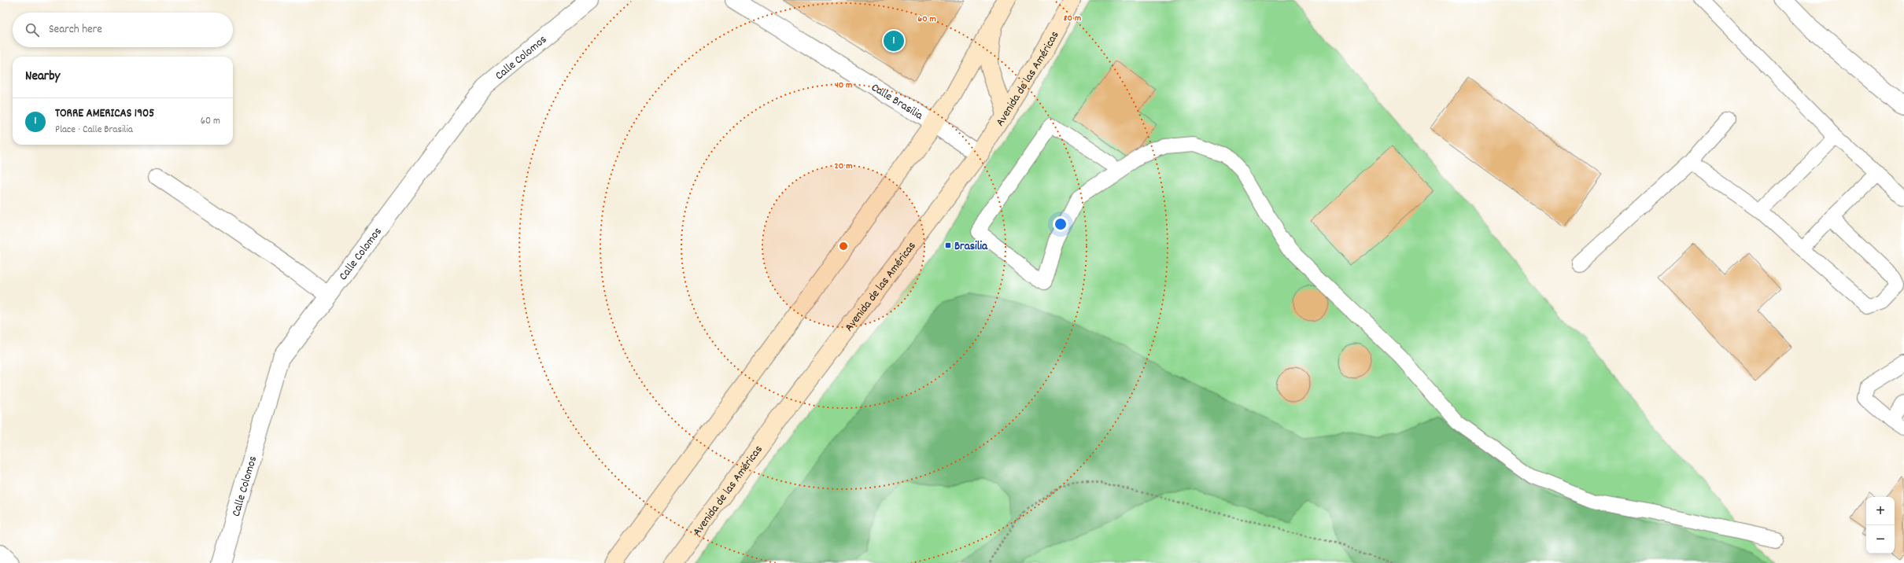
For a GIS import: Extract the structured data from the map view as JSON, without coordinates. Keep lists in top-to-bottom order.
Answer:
{
  "streets": {
    "main road": ["Avenida de las Américas"],
    "street": ["Calle Colomos", "Calle Brasilia"]
  },
  "crossings": [
    ["Avenida de las Américas", "Calle Brasilia"]
  ],
  "places": {
    "transit": ["Brasilia"]
  },
  "page": {
    "search": "Search here",
    "pins": "1",
    "heading": "Nearby",
    "list": [
      {
        "mark": "1",
        "name": "TORRE AMERICAS 1905",
        "note": "Place · Calle Brasilia",
        "value": "60 m"
      }
    ],
    "map_buttons": ["+", "−"]
  },
  "rings": [
    "80 m",
    "60 m",
    "40 m",
    "20 m"
  ]
}
